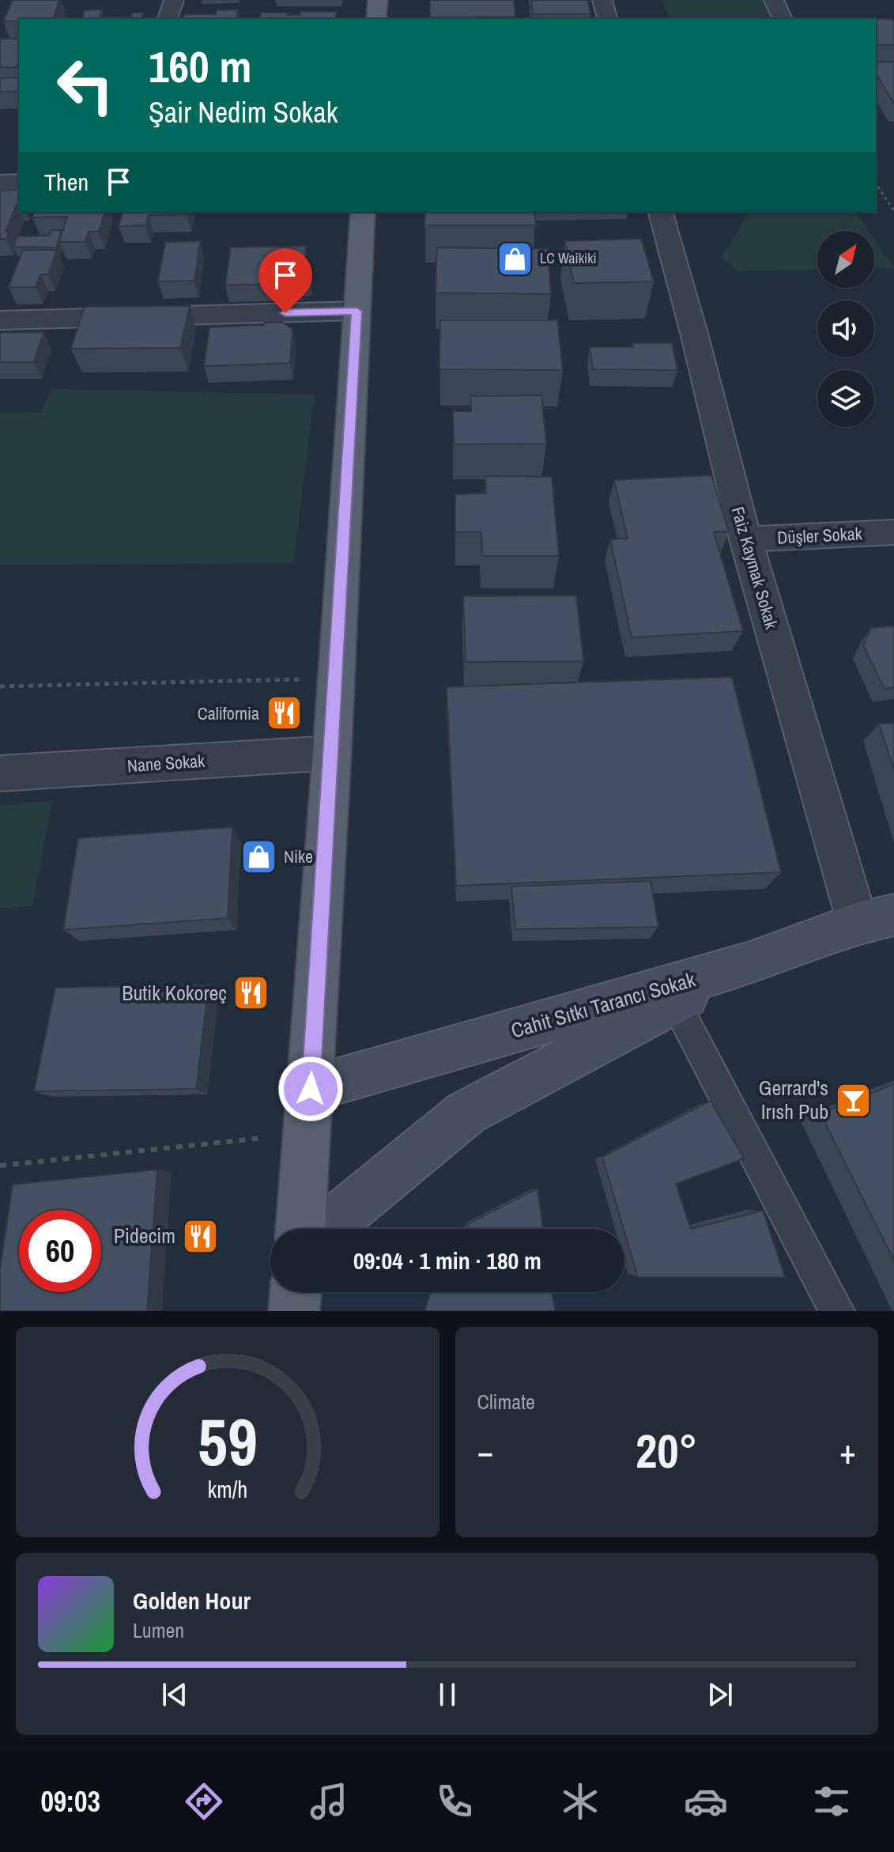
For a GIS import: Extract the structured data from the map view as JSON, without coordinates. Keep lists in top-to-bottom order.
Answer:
{
  "streets": {
    "street": [
      "Düşler Sokak",
      "Faiz Kaymak Sokak",
      "Nane Sokak",
      "Cahit Sıtkı Tarancı Sokak"
    ]
  },
  "crossings": [
    ["Düşler Sokak", "Faiz Kaymak Sokak"],
    ["Faiz Kaymak Sokak", "Cahit Sıtkı Tarancı Sokak"]
  ],
  "places": {
    "shop": ["LC Waikiki", "Nike"],
    "restaurant": ["California", "Butik Kokoreç", "Pidecim"],
    "bar": ["Gerrard's Irısh Pub"]
  },
  "north": "top right",
  "page": {
    "turn": ["160 m", "Şair Nedim Sokak"],
    "then": "Then",
    "limit": "60",
    "trip": "09:04 · 1 min · 180 m",
    "tile": "Climate",
    "heat": ["−", "20°", "+"],
    "song": ["Golden Hour", "Lumen"],
    "tabs": "09:03",
    "gauge": ["59", "km/h"]
  }
}
